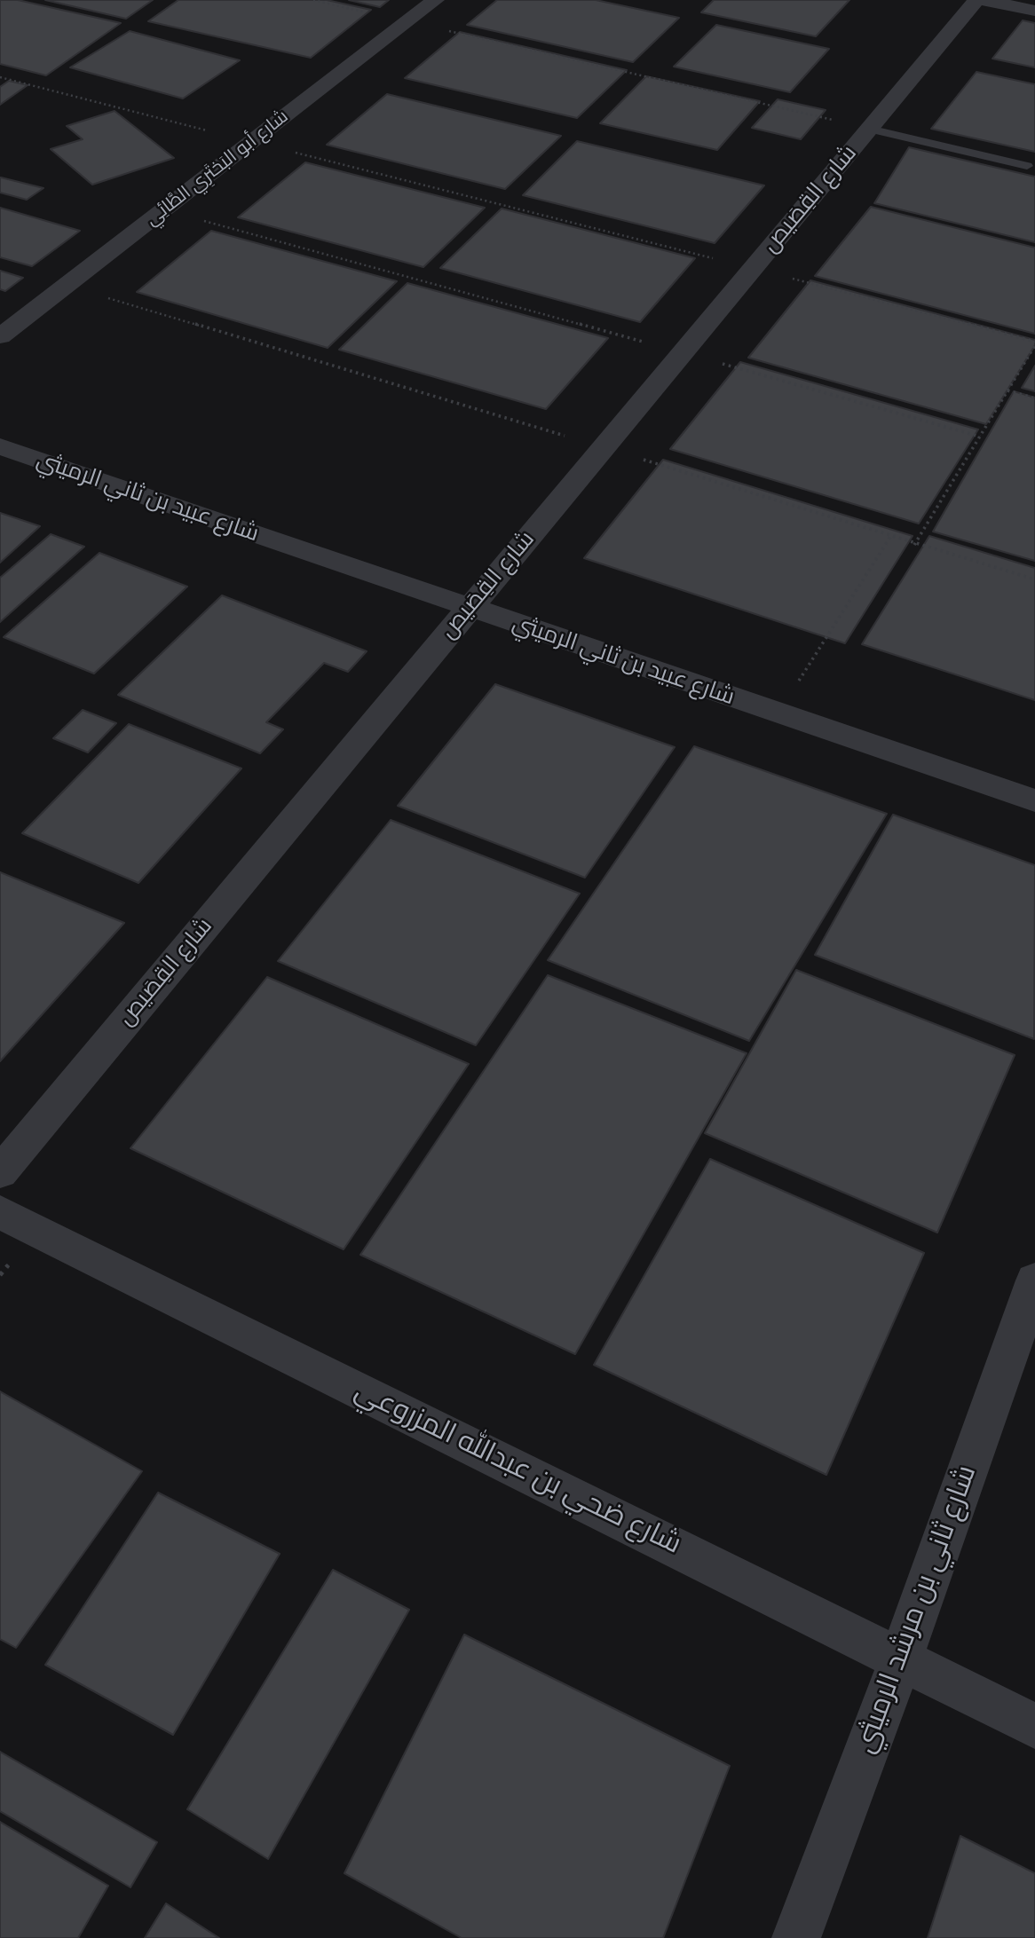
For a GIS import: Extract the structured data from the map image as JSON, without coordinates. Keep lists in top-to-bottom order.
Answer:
{
  "streets": {
    "street": [
      "شارع أبو البَختَرِي الطَّائِي",
      "شارع القِصَيص",
      "شارع عبيد بن ثاني الرميثي",
      "شارع ضحي بن عبدالله المزروعي",
      "شارع ثاني بن مرشد الرميثي"
    ]
  },
  "crossings": [
    ["شارع القِصَيص", "شارع عبيد بن ثاني الرميثي"],
    ["شارع ضحي بن عبدالله المزروعي", "شارع ثاني بن مرشد الرميثي"]
  ]
}
